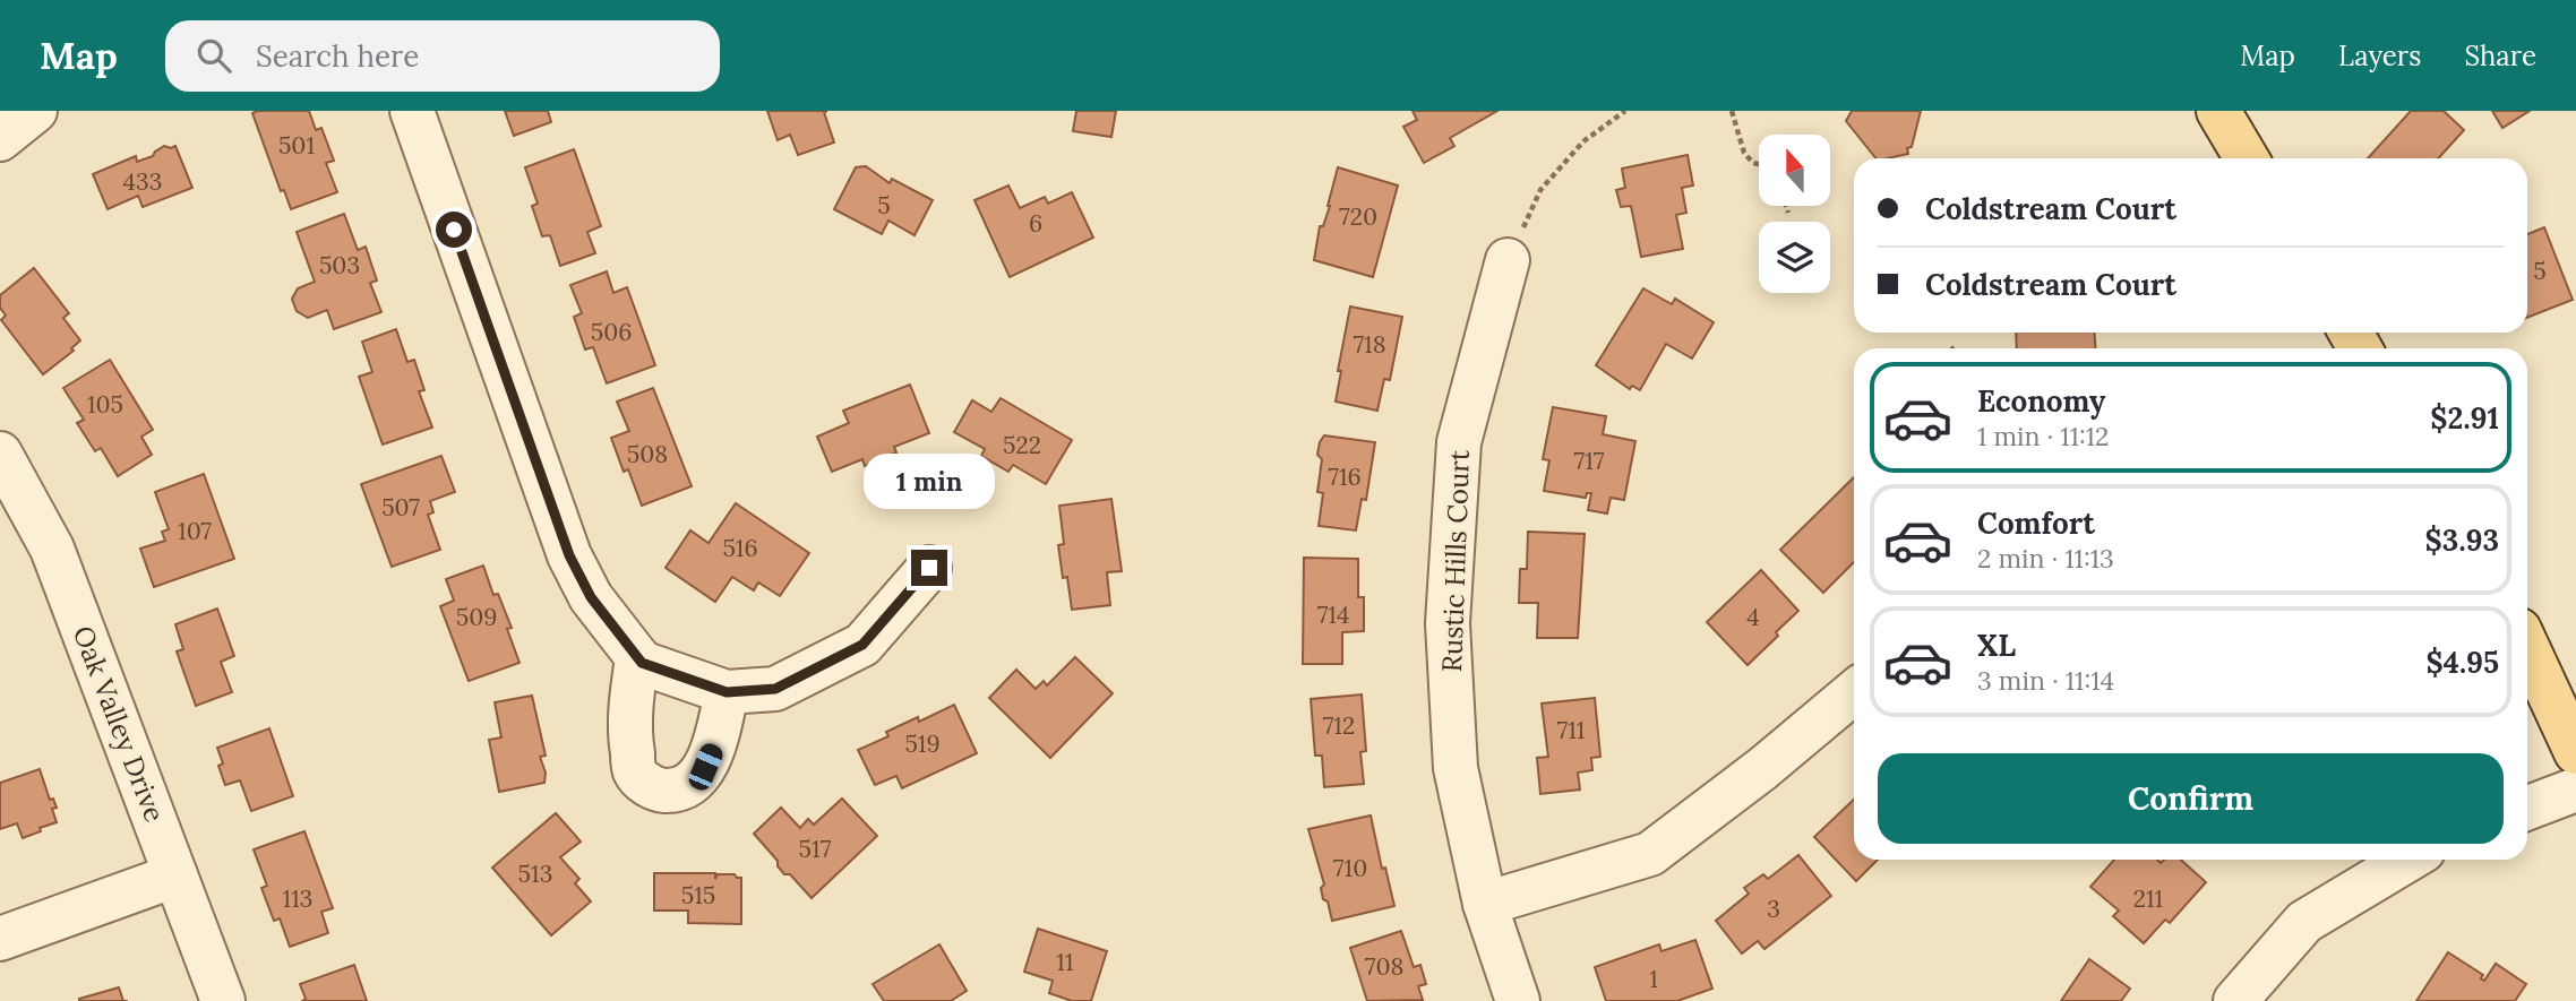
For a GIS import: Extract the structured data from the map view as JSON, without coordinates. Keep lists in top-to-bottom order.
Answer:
{
  "streets": {
    "street": ["Rustic Hills Court", "Oak Valley Drive"]
  },
  "house_numbers": [
    "501",
    "433",
    "5",
    "720",
    "6",
    "503",
    "5",
    "506",
    "718",
    "105",
    "522",
    "508",
    "717",
    "716",
    "507",
    "107",
    "516",
    "714",
    "509",
    "4",
    "712",
    "711",
    "519",
    "517",
    "710",
    "513",
    "515",
    "113",
    "211",
    "3",
    "11",
    "708",
    "1"
  ],
  "north": "top",
  "page": {
    "header": "Map",
    "search": "Search here",
    "nav": ["Map", "Layers", "Share"],
    "banner": ["Coldstream Court", "Coldstream Court"],
    "list": [
      {
        "name": "Economy",
        "note": "1 min · 11:12",
        "value": "$2.91"
      },
      {
        "name": "Comfort",
        "note": "2 min · 11:13",
        "value": "$3.93"
      },
      {
        "name": "XL",
        "note": "3 min · 11:14",
        "value": "$4.95"
      }
    ],
    "bubble": "1 min",
    "buttons": "Confirm"
  }
}
